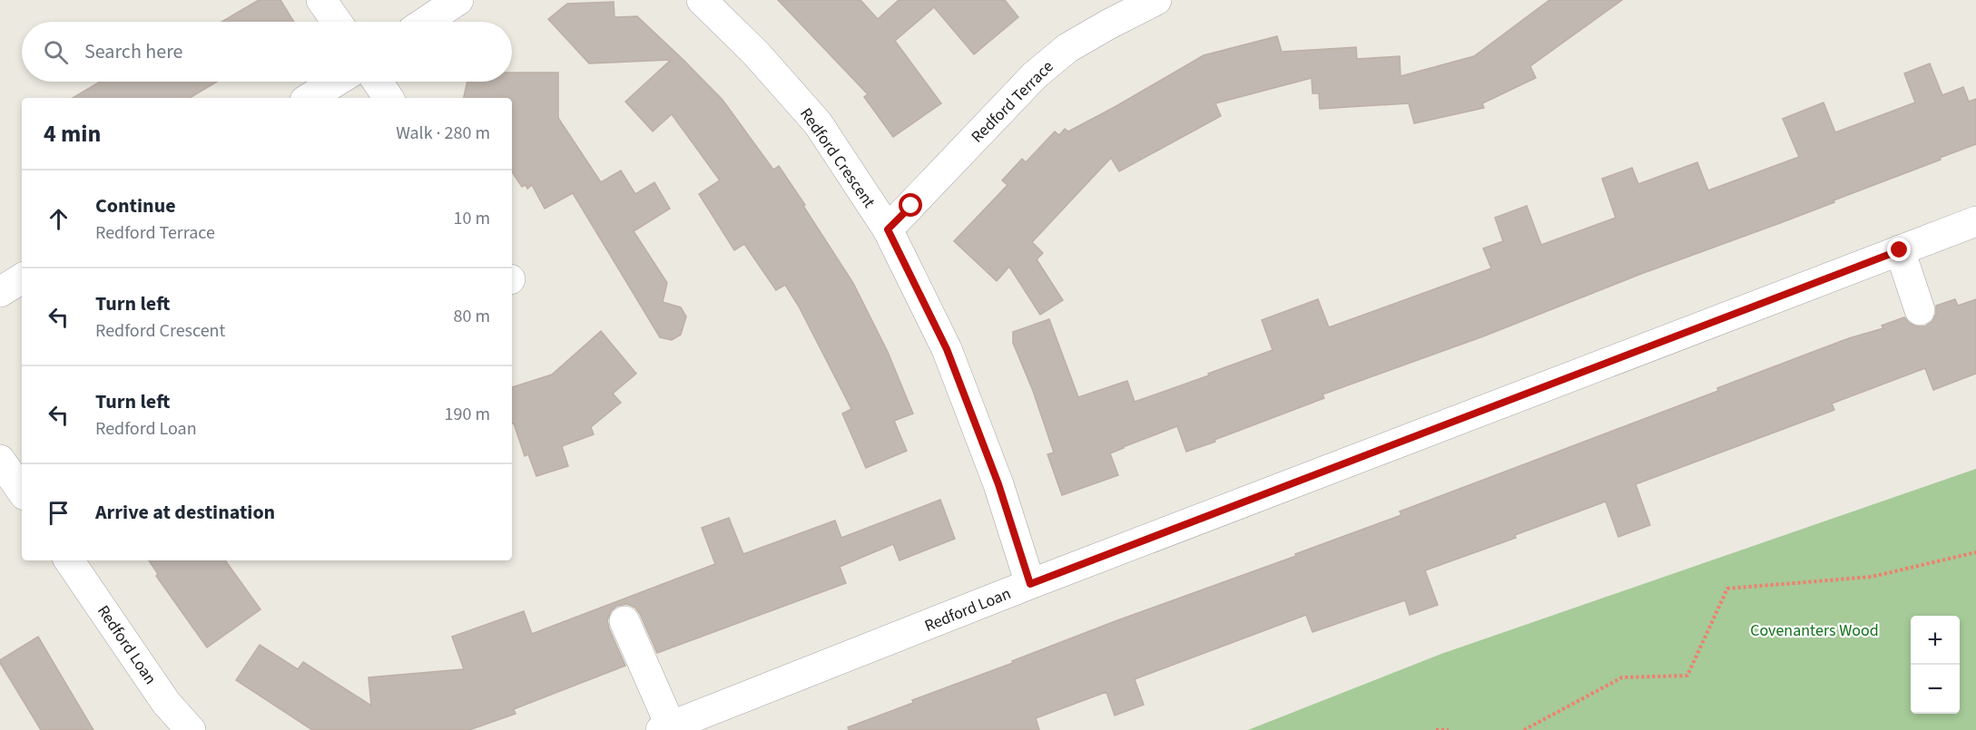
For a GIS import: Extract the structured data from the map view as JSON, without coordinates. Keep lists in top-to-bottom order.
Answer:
{
  "streets": {
    "street": ["Redford Terrace", "Redford Crescent", "Redford Loan"]
  },
  "crossings": [
    ["Redford Terrace", "Redford Crescent"],
    ["Redford Crescent", "Redford Loan"]
  ],
  "parks": ["Covenanters Wood"],
  "page": {
    "search": "Search here",
    "heading": ["4 min", "Walk · 280 m"],
    "list": [
      ["Continue", "Redford Terrace", "10 m"],
      ["Turn left", "Redford Crescent", "80 m"],
      ["Turn left", "Redford Loan", "190 m"],
      "Arrive at destination"
    ],
    "map_buttons": ["+", "−"]
  }
}
